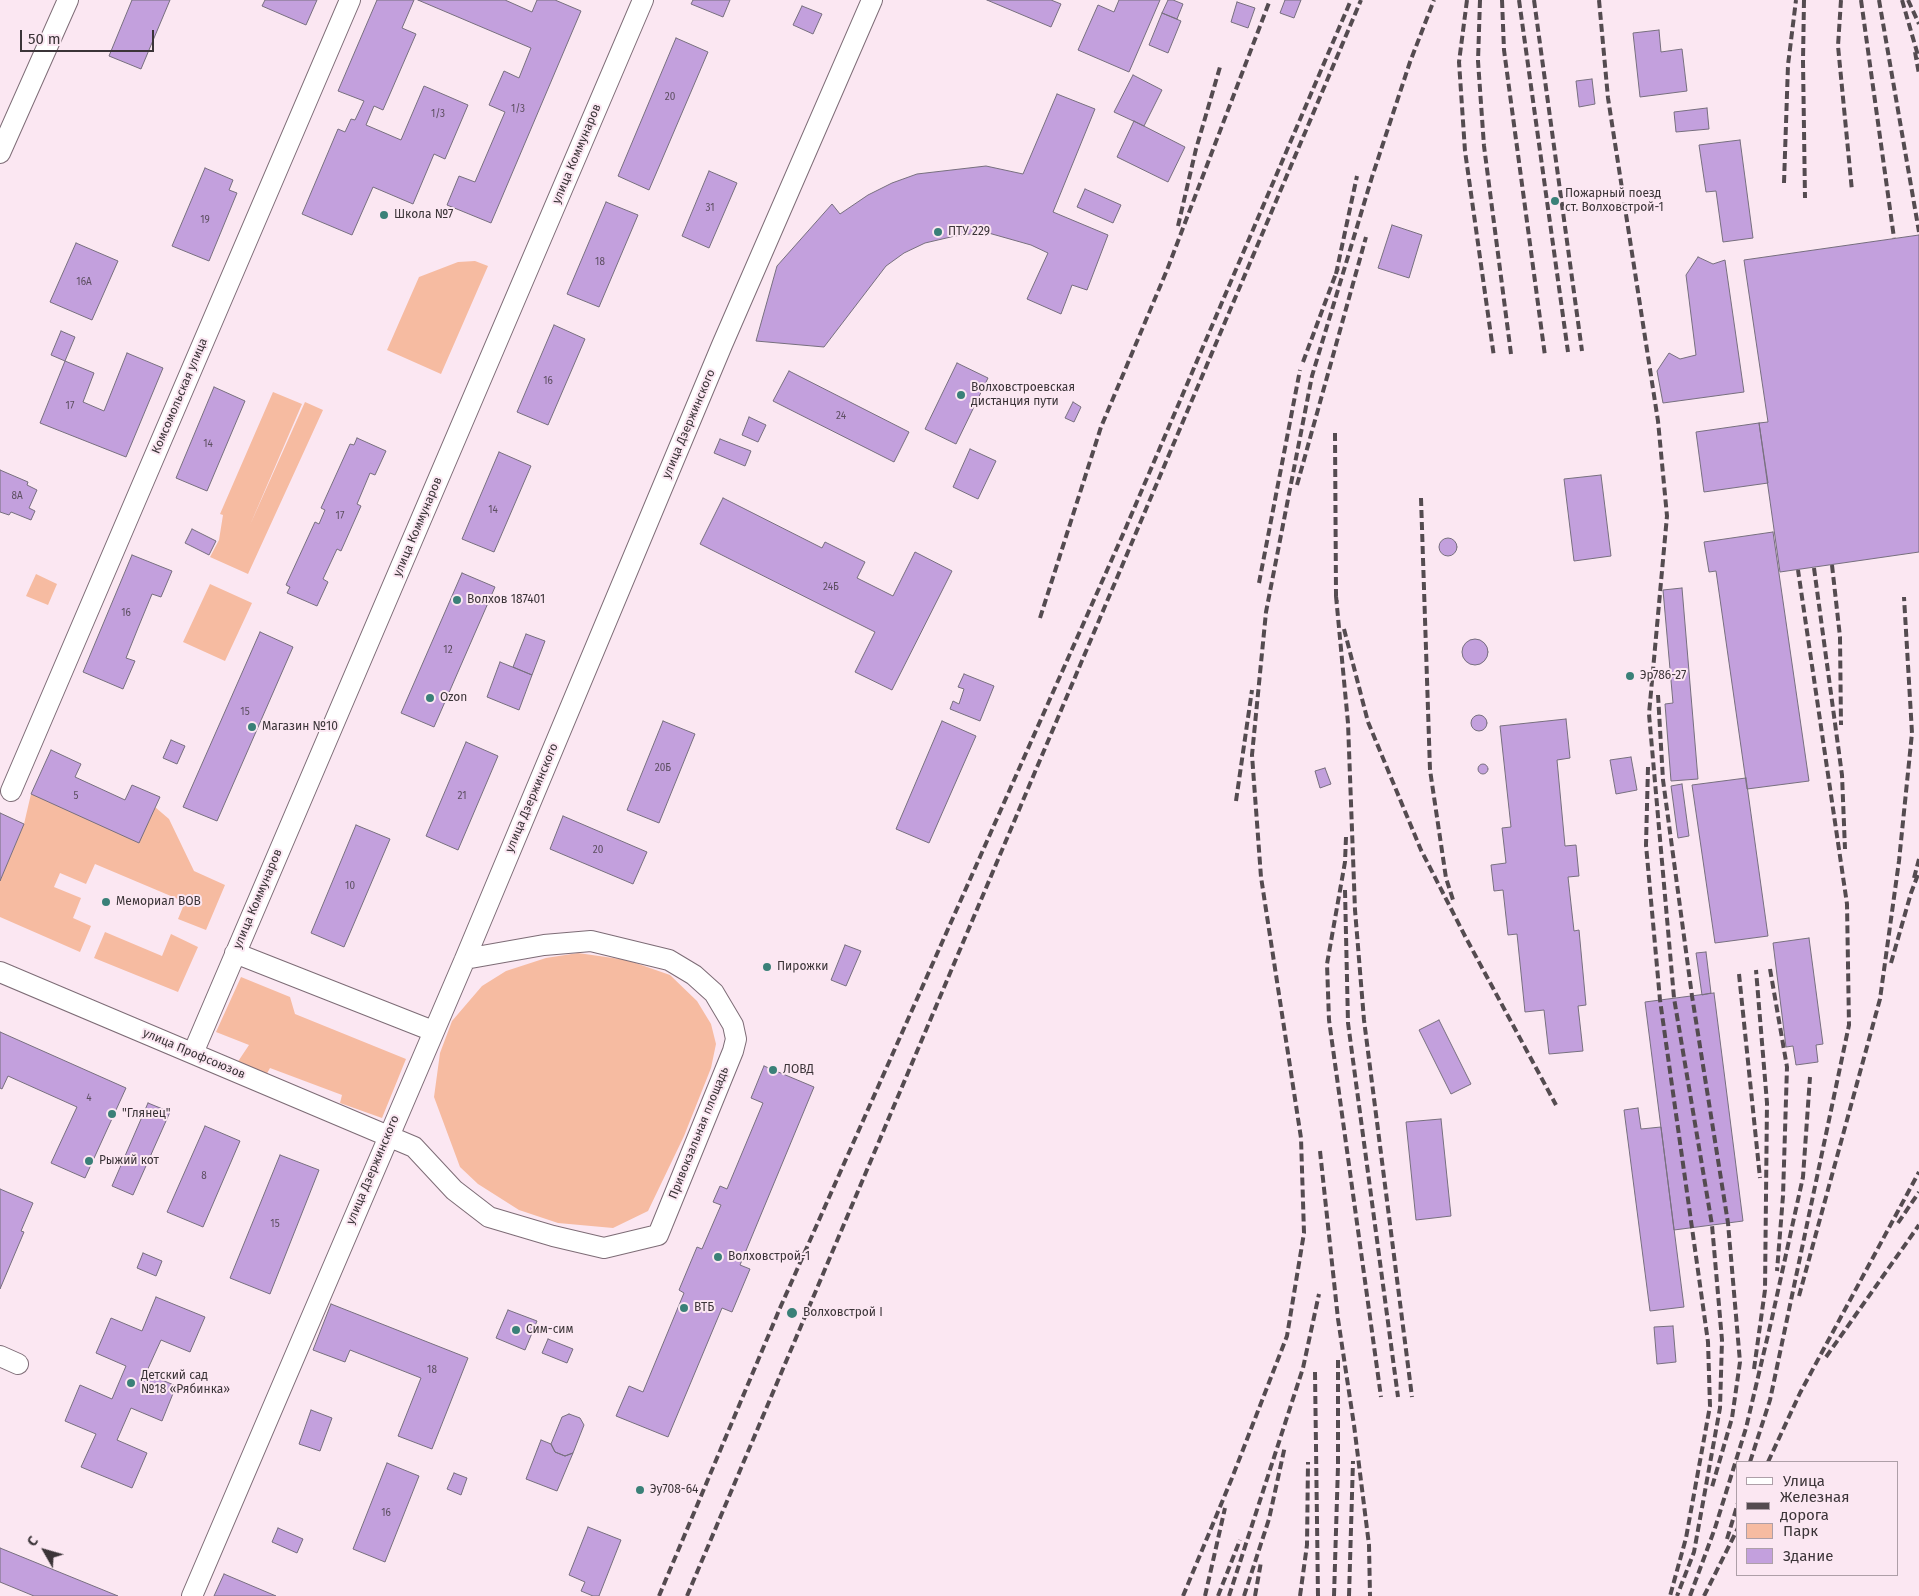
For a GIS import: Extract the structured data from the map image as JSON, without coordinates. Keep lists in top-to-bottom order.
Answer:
{
  "streets": {
    "street": [
      "улица Коммунаров",
      "Комсомольская улица",
      "улица Дзержинского",
      "улица Профсоюзов",
      "Привокзальная площадь"
    ]
  },
  "crossings": [
    ["улица Коммунаров", "улица Профсоюзов"],
    ["улица Дзержинского", "улица Профсоюзов"],
    ["улица Дзержинского", "Привокзальная площадь"],
    ["улица Профсоюзов", "Привокзальная площадь"]
  ],
  "places": [
    "Пожарный поезд ст. Волховстрой-1",
    "Школа №7",
    "ПТУ 229",
    "Волховстроевская дистанция пути",
    "Волхов 187401",
    "Эр786-27",
    "Ozon",
    "Магазин №10",
    "Мемориал ВОВ",
    "Пирожки",
    "ЛОВД",
    "\"Глянец\"",
    "Рыжий кот",
    "Волховстрой-1",
    "ВТБ",
    "Волховстрой I",
    "Сим-сим",
    "Детский сад №18 «Рябинка»",
    "Эу708-64"
  ],
  "house_numbers": [
    "20",
    "1/3",
    "1/3",
    "31",
    "19",
    "18",
    "16А",
    "16",
    "17",
    "24",
    "14",
    "8А",
    "14",
    "17",
    "24Б",
    "16",
    "12",
    "15",
    "20Б",
    "5",
    "21",
    "20",
    "10",
    "4",
    "8",
    "15",
    "18",
    "16"
  ],
  "legend": [
    "Улица",
    "Железная дорога",
    "Парк",
    "Здание"
  ],
  "scale_bar": "50 m",
  "north": "top left"
}
